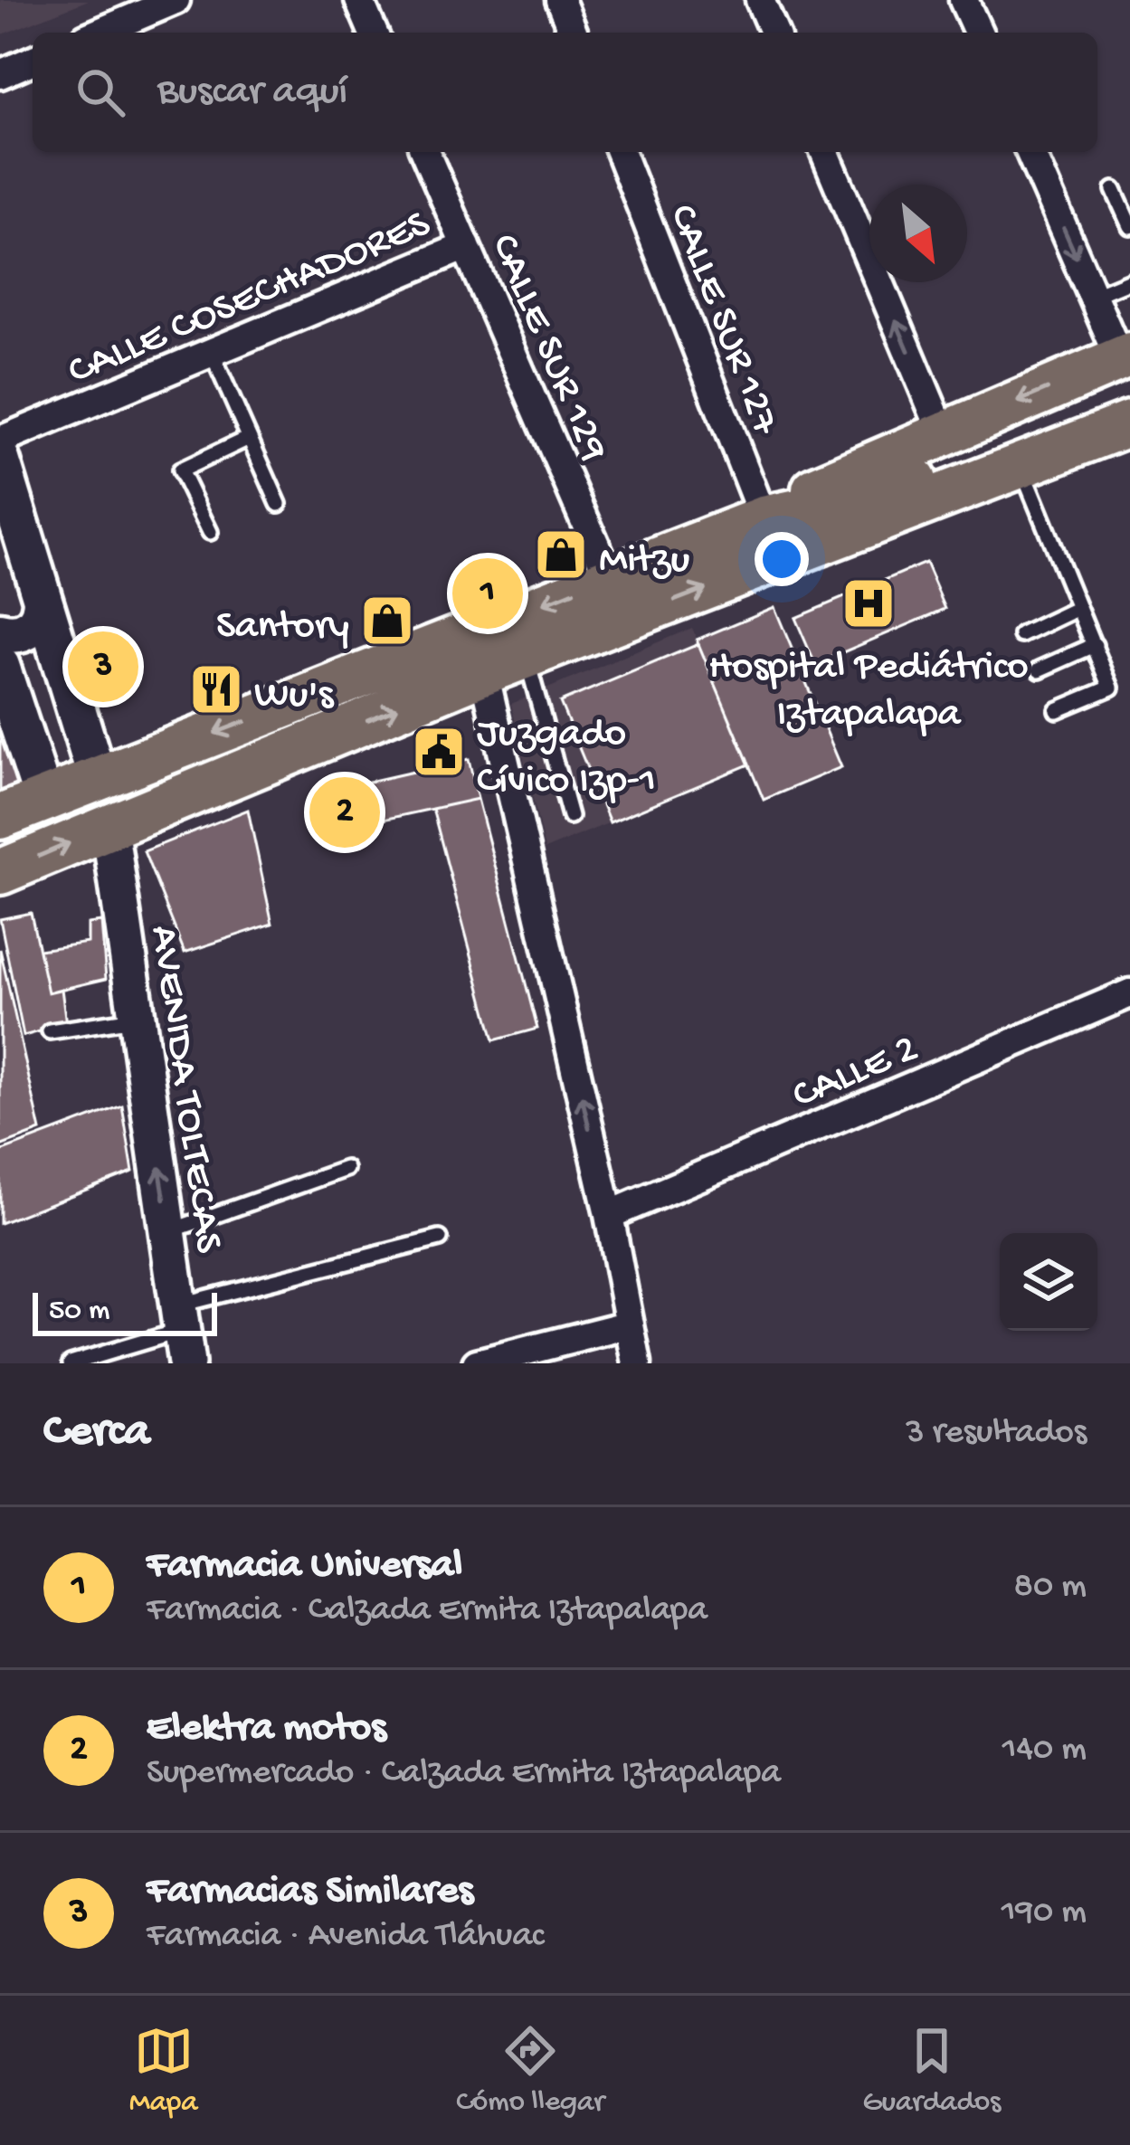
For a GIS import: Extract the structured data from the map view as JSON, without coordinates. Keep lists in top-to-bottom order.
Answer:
{
  "streets": {
    "street": [
      "CALLE COSECHADORES",
      "CALLE SUR 127",
      "CALLE SUR 129",
      "CALLE 2",
      "AVENIDA TOLTECAS"
    ]
  },
  "crossings": [
    ["CALLE COSECHADORES", "CALLE SUR 129"]
  ],
  "one_way": ["AVENIDA TOLTECAS"],
  "places": {
    "shop": ["Mitzu", "Santory"],
    "hospital": ["Hospital Pediátrico Iztapalapa"],
    "restaurant": ["Wu's"],
    "public building": ["Juzgado Cívico Izp-1"]
  },
  "scale_bar": "50 m",
  "north": "bottom right",
  "page": {
    "search": "Buscar aquí",
    "pins": ["1", "3", "2"],
    "scale": "50 m",
    "heading": ["Cerca", "3 resultados"],
    "list": [
      {
        "mark": "1",
        "name": "Farmacia Universal",
        "note": "Farmacia · Calzada Ermita Iztapalapa",
        "value": "80 m"
      },
      {
        "mark": "2",
        "name": "Elektra motos",
        "note": "Supermercado · Calzada Ermita Iztapalapa",
        "value": "140 m"
      },
      {
        "mark": "3",
        "name": "Farmacias Similares",
        "note": "Farmacia · Avenida Tláhuac",
        "value": "190 m"
      }
    ],
    "nav": ["Mapa", "Cómo llegar", "Guardados"]
  }
}
